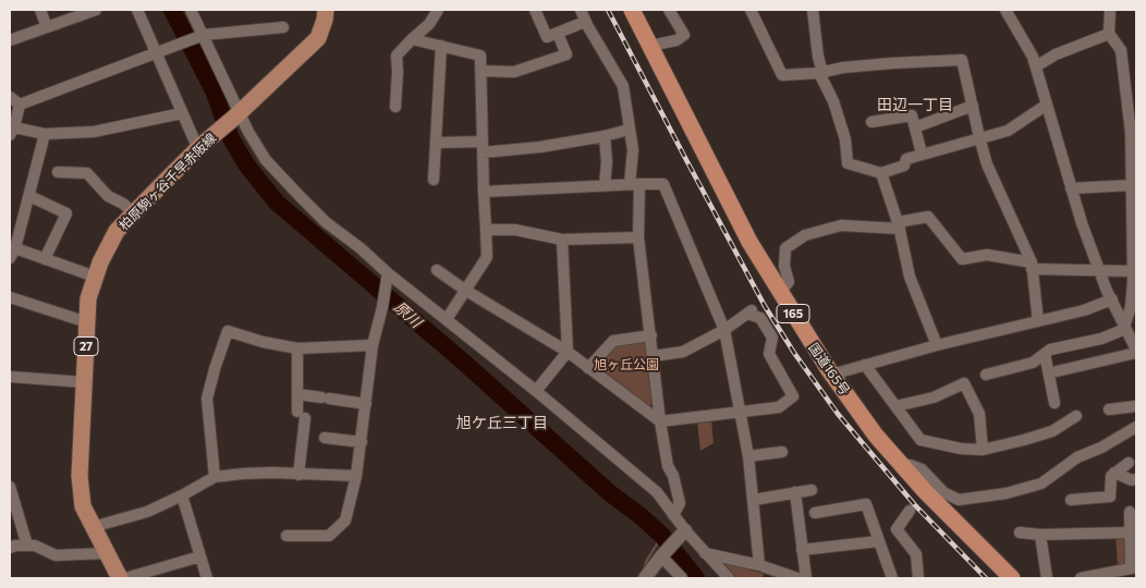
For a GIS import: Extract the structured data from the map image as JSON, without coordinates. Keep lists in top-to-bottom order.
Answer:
{
  "streets": {
    "highway": ["165", "国道165号"],
    "main road": ["柏原駒ヶ谷千早赤阪線", "27"]
  },
  "districts": ["田辺一丁目", "旭ケ丘三丁目"],
  "water": ["原川"],
  "parks": ["旭ヶ丘公園"]
}
